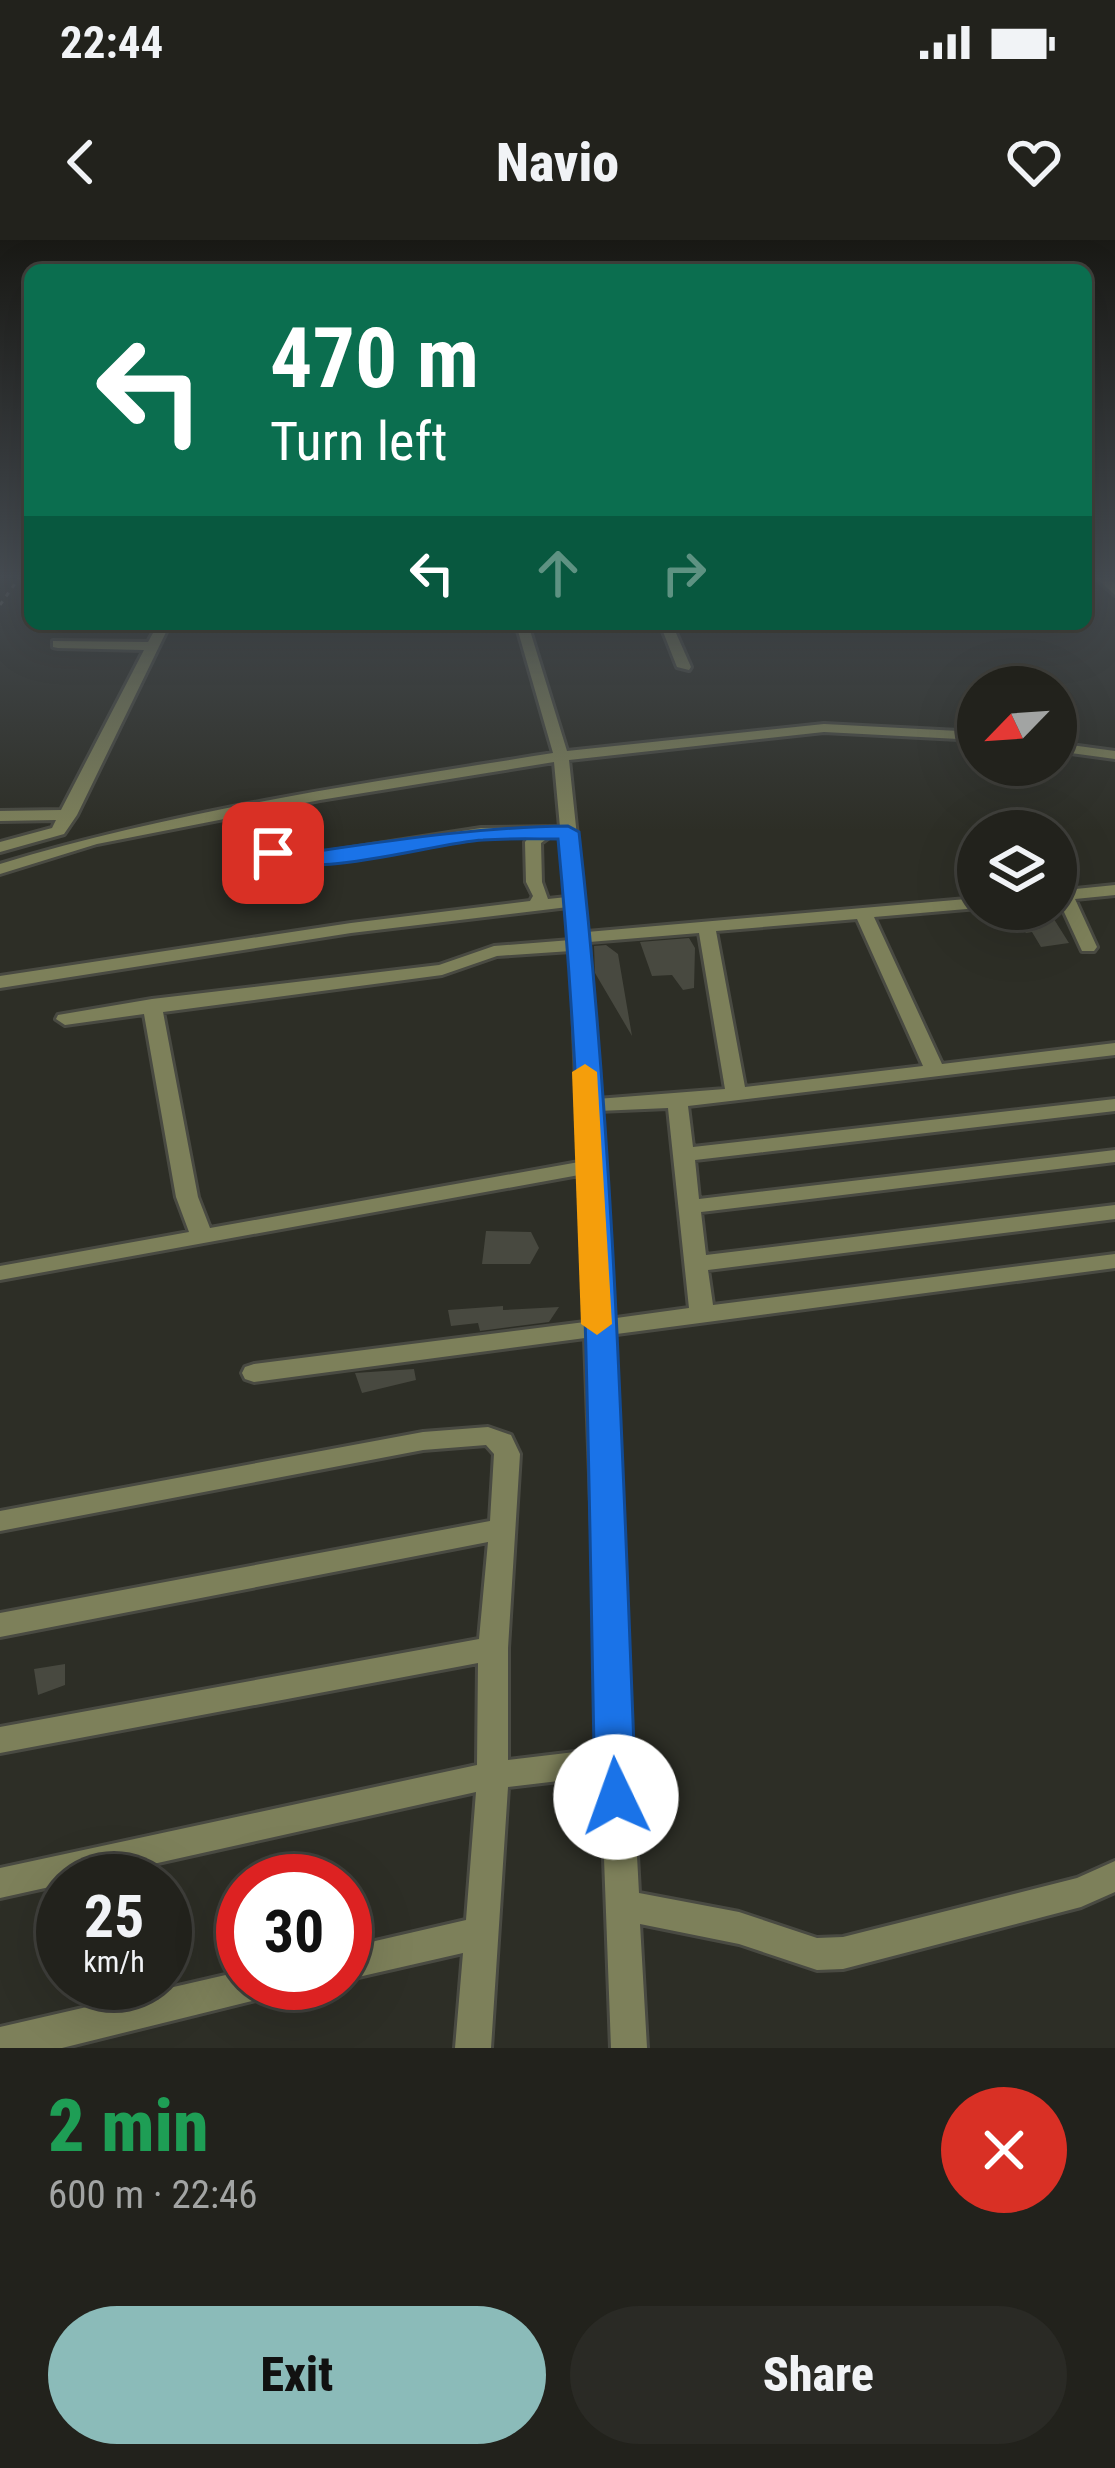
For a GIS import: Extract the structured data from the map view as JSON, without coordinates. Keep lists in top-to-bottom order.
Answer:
{
  "north": "bottom left",
  "page": {
    "status": "22:44",
    "header": "Navio",
    "turn": ["470 m", "Turn left"],
    "speed": "25 km/h",
    "limit": "30",
    "heading": ["2 min", "600 m · 22:46"],
    "buttons": ["Exit", "Share"]
  }
}
